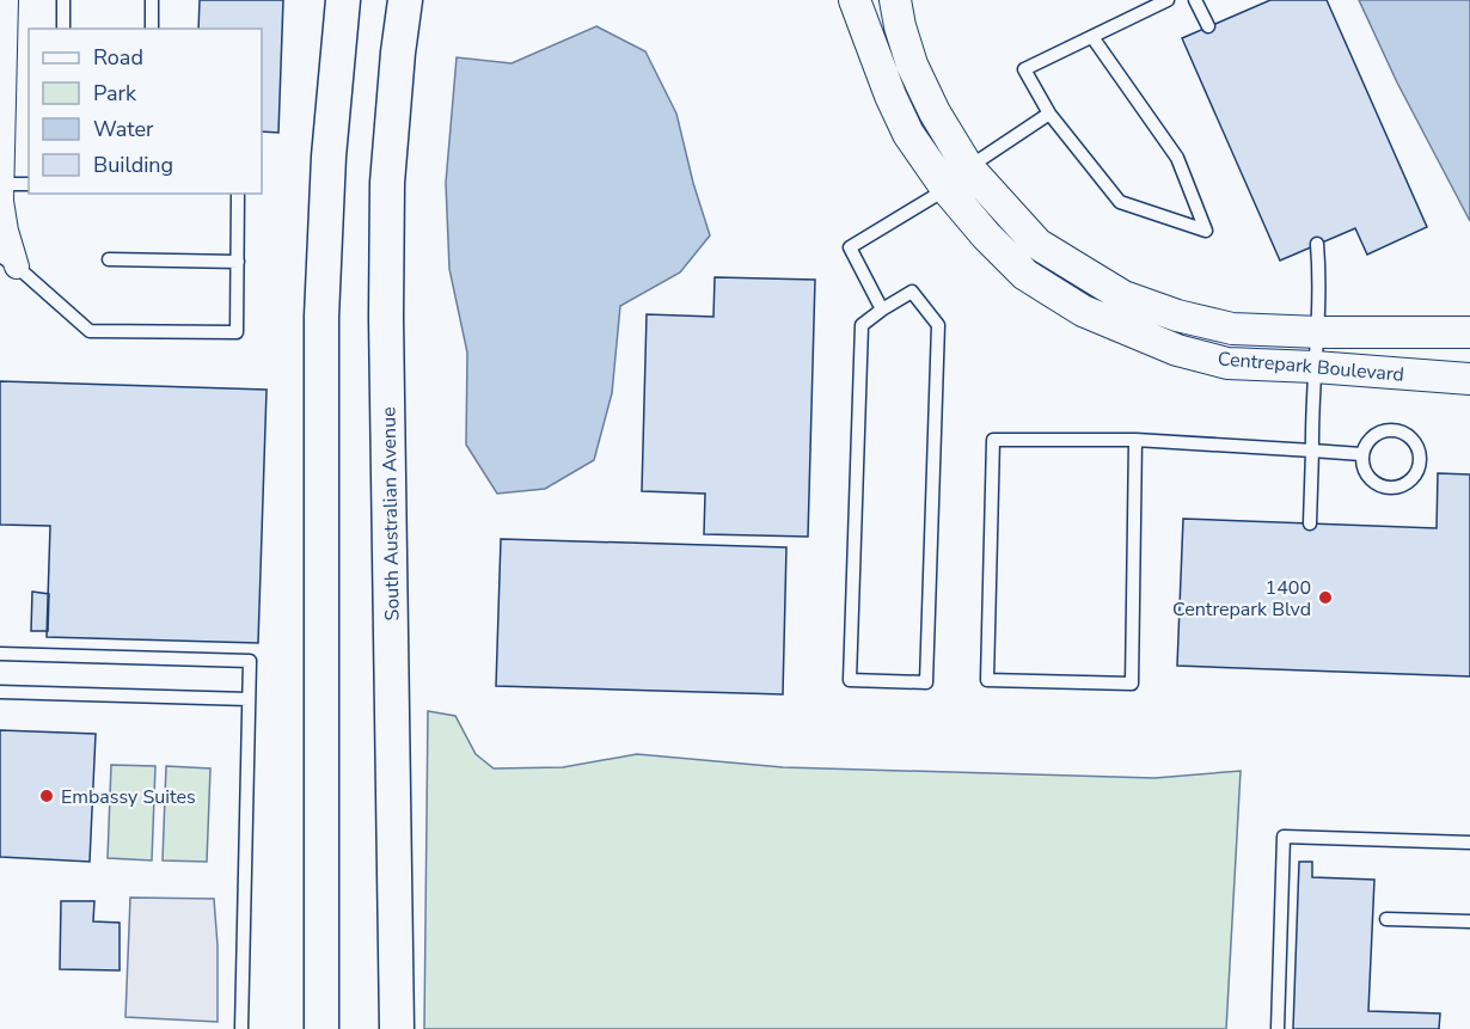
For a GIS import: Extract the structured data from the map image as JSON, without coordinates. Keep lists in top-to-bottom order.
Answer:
{
  "streets": {
    "main road": ["South Australian Avenue"],
    "street": ["Centrepark Boulevard"]
  },
  "places": ["1400 Centrepark Blvd", "Embassy Suites"],
  "legend": [
    "Road",
    "Park",
    "Water",
    "Building"
  ]
}
